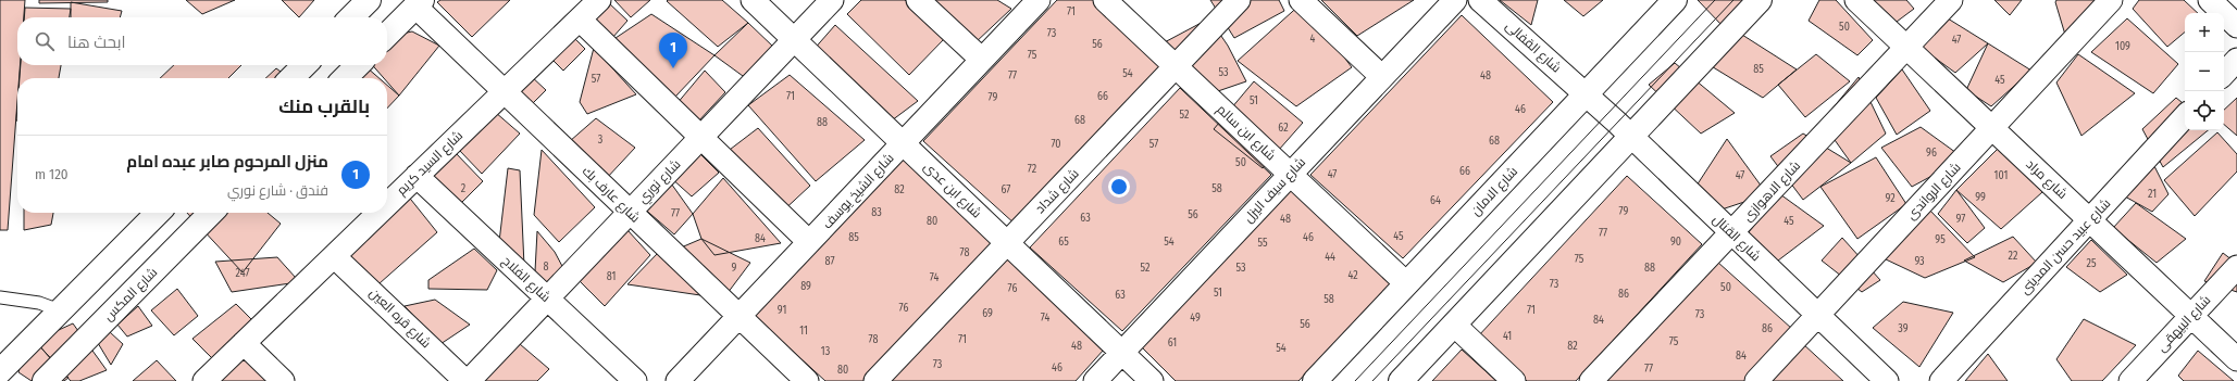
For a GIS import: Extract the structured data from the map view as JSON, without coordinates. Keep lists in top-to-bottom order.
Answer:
{
  "streets": {
    "street": [
      "شارع القفالى",
      "شارع ابن سالم",
      "شارع السيد كريم",
      "شارع مراد",
      "شارع نوري",
      "شارع ابن عدى",
      "شارع سيف اليزل",
      "شارع الشيخ يوسف",
      "شارع شداد",
      "شارع الامان",
      "شارع الاهوازى",
      "شارع الرواندى",
      "شارع عارف بك",
      "شارع القنال",
      "شارع عبيد حسن المدينى",
      "شارع الفلاح",
      "شارع المكس",
      "شارع قره العين",
      "شارع البيهقى"
    ]
  },
  "crossings": [
    ["شارع القفالى", "شارع الامان"],
    ["شارع القفالى", "شارع القنال"],
    ["شارع ابن سالم", "شارع سيف اليزل"],
    ["شارع ابن سالم", "شارع شداد"],
    ["شارع ابن سالم", "شارع الامان"],
    ["شارع السيد كريم", "شارع عارف بك"],
    ["شارع السيد كريم", "شارع الفلاح"],
    ["شارع السيد كريم", "شارع قره العين"],
    ["شارع مراد", "شارع الاهوازى"],
    ["شارع مراد", "شارع الرواندى"],
    ["شارع مراد", "شارع عبيد حسن المدينى"],
    ["شارع مراد", "شارع البيهقى"],
    ["شارع نوري", "شارع ابن عدى"],
    ["شارع نوري", "شارع عارف بك"],
    ["شارع نوري", "شارع الفلاح"],
    ["شارع نوري", "شارع قره العين"],
    ["شارع ابن عدى", "شارع سيف اليزل"],
    ["شارع ابن عدى", "شارع الشيخ يوسف"],
    ["شارع ابن عدى", "شارع شداد"],
    ["شارع الشيخ يوسف", "شارع عارف بك"],
    ["شارع الامان", "شارع القنال"],
    ["شارع الاهوازى", "شارع القنال"],
    ["شارع الرواندى", "شارع القنال"]
  ],
  "house_numbers": [
    "71",
    "50",
    "73",
    "4",
    "47",
    "56",
    "109",
    "75",
    "85",
    "53",
    "54",
    "77",
    "48",
    "57",
    "45",
    "71",
    "66",
    "79",
    "51",
    "46",
    "52",
    "68",
    "88",
    "62",
    "3",
    "68",
    "70",
    "57",
    "96",
    "50",
    "72",
    "66",
    "47",
    "47",
    "101",
    "2",
    "58",
    "82",
    "67",
    "21",
    "99",
    "92",
    "64",
    "79",
    "83",
    "77",
    "56",
    "63",
    "48",
    "97",
    "80",
    "45",
    "77",
    "45",
    "85",
    "46",
    "84",
    "95",
    "65",
    "54",
    "90",
    "55",
    "78",
    "22",
    "44",
    "75",
    "87",
    "93",
    "25",
    "8",
    "9",
    "52",
    "53",
    "88",
    "247",
    "42",
    "81",
    "74",
    "73",
    "89",
    "50",
    "76",
    "51",
    "86",
    "63",
    "58",
    "76",
    "91",
    "71",
    "69",
    "73",
    "74",
    "49",
    "84",
    "56",
    "86",
    "39",
    "11",
    "41",
    "78",
    "71",
    "75",
    "61",
    "48",
    "82",
    "54",
    "13",
    "84",
    "73",
    "46",
    "77",
    "80"
  ],
  "page": {
    "map_buttons": ["+", "−"],
    "search": "ابحث هنا",
    "pins": "1",
    "heading": "بالقرب منك",
    "list": [
      {
        "mark": "1",
        "name": "منزل المرحوم صابر عبده امام",
        "note": "فندق · شارع نوري",
        "value": "120 m"
      }
    ]
  }
}
